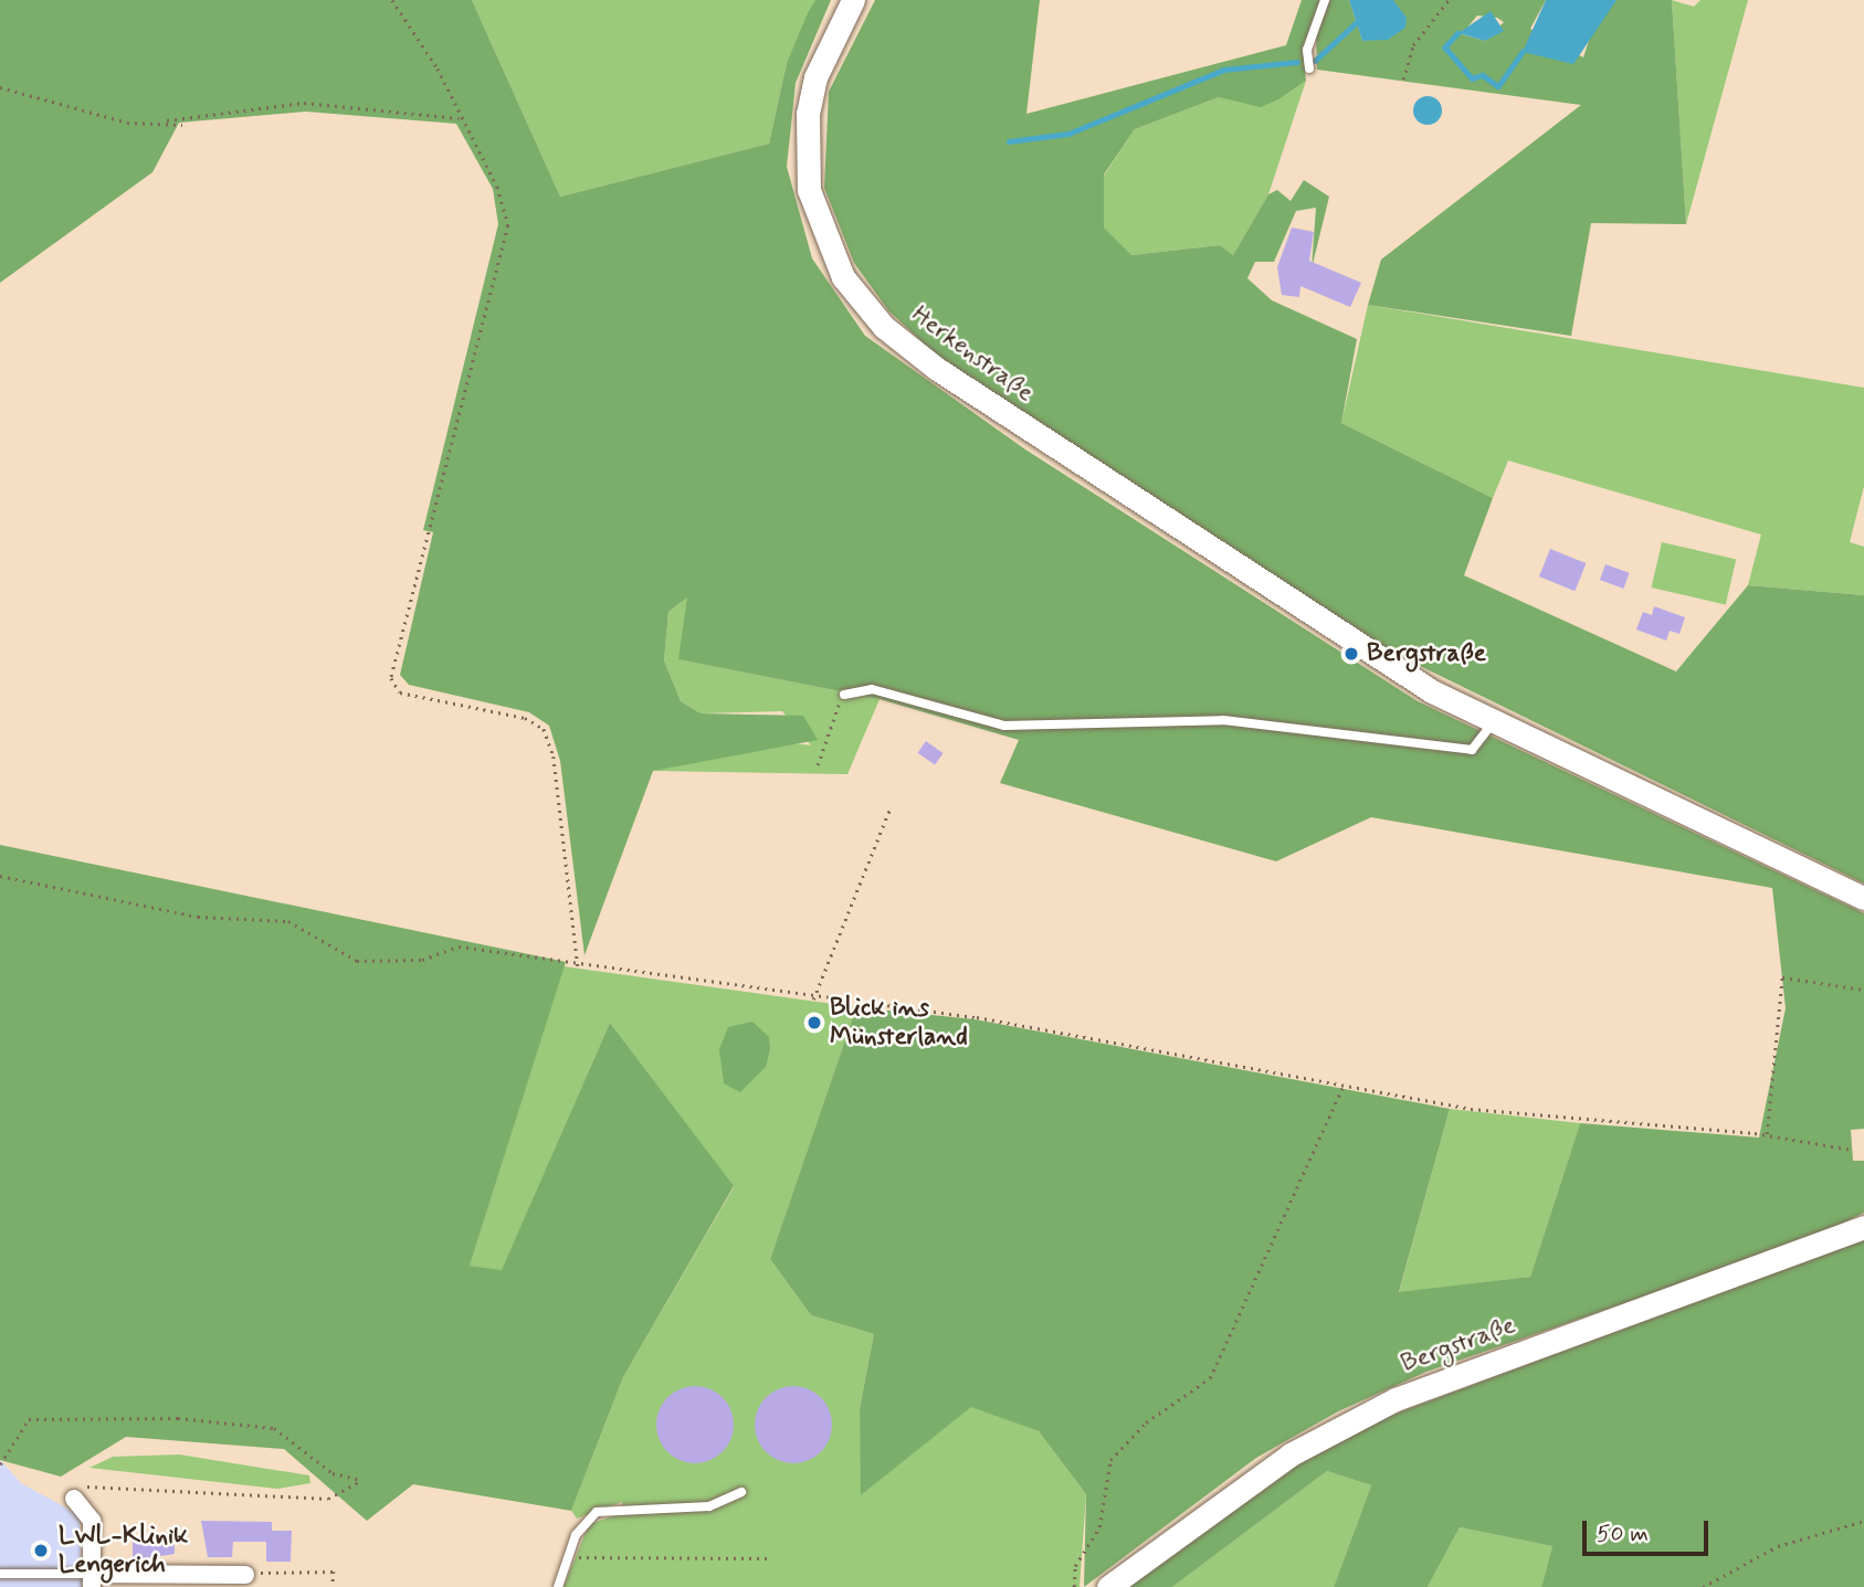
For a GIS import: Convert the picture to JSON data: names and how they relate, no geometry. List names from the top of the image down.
{
  "streets": {
    "main road": ["Herkenstraße", "Bergstraße"]
  },
  "places": ["Bergstraße", "Blick ins Münsterland", "LWL-Klinik Lengerich"],
  "scale_bar": "50 m"
}
